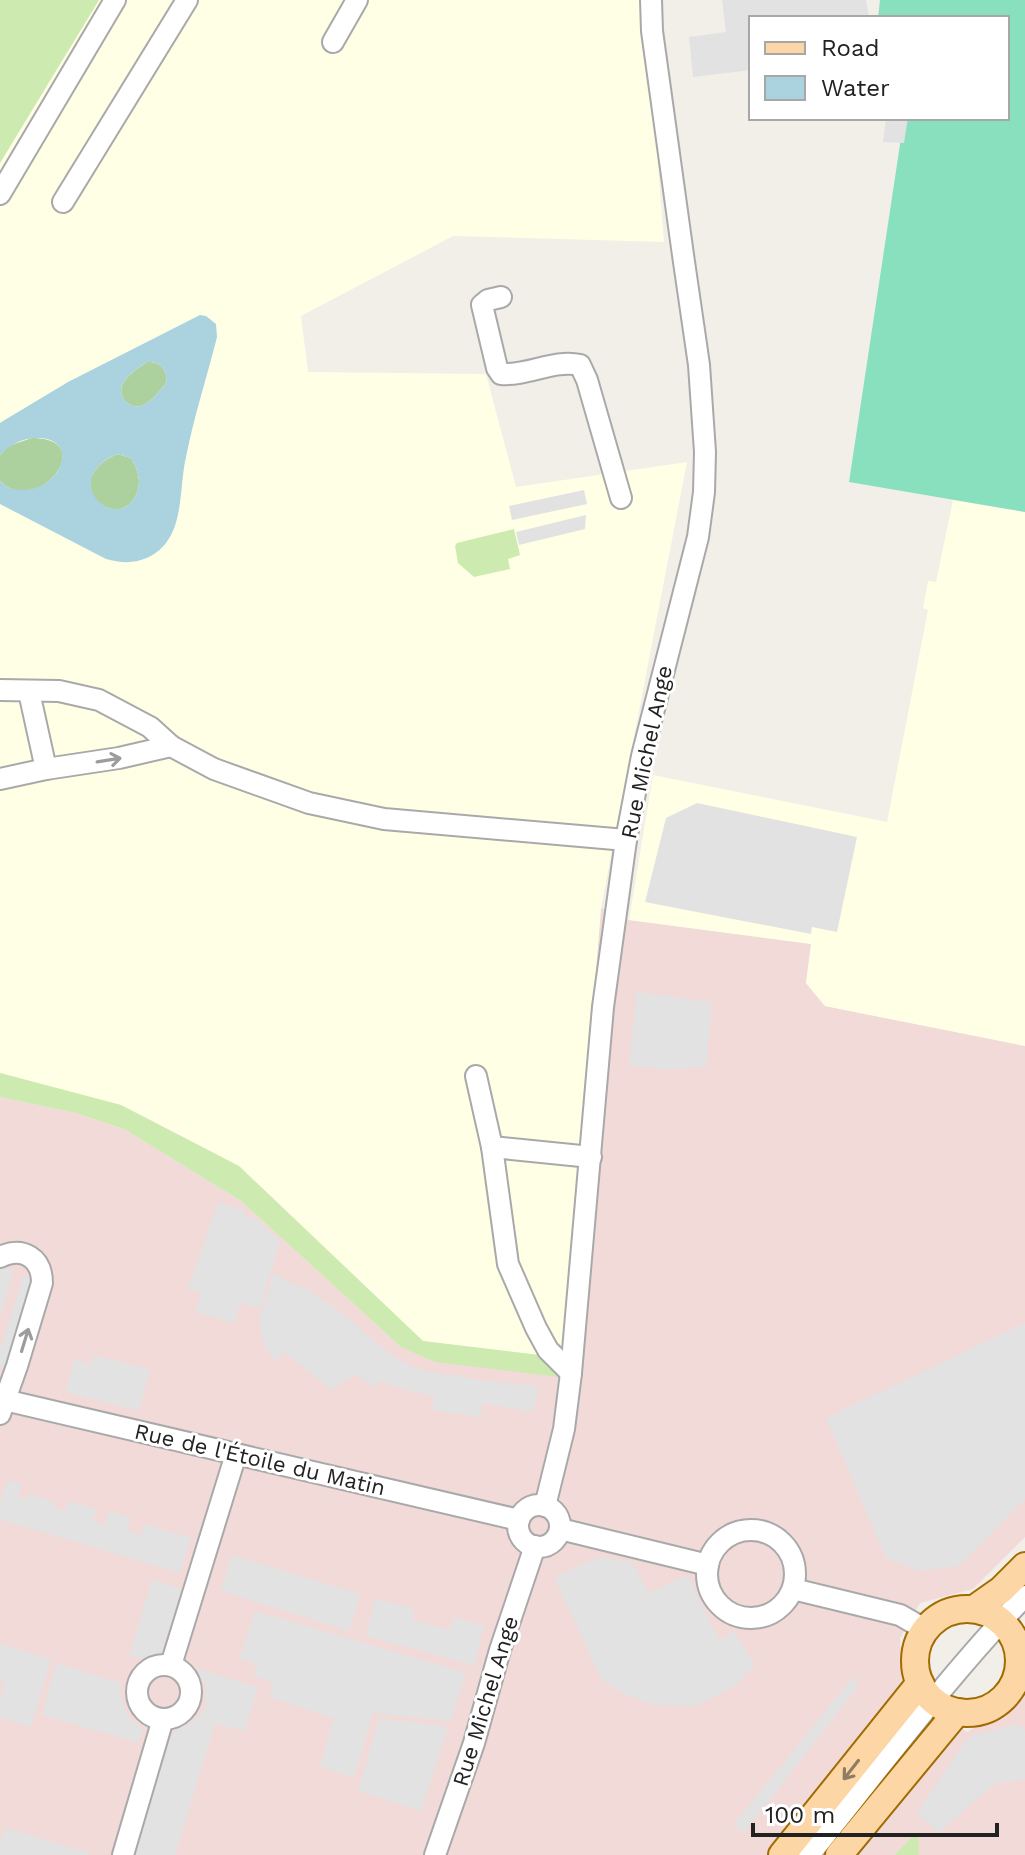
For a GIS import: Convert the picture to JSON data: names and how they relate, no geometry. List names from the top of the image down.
{
  "streets": {
    "street": ["Rue Michel Ange", "Rue de l'Étoile du Matin"]
  },
  "crossings": [
    ["Rue Michel Ange", "Rue de l'Étoile du Matin"]
  ],
  "legend": ["Road", "Water"],
  "scale_bar": "100 m"
}
